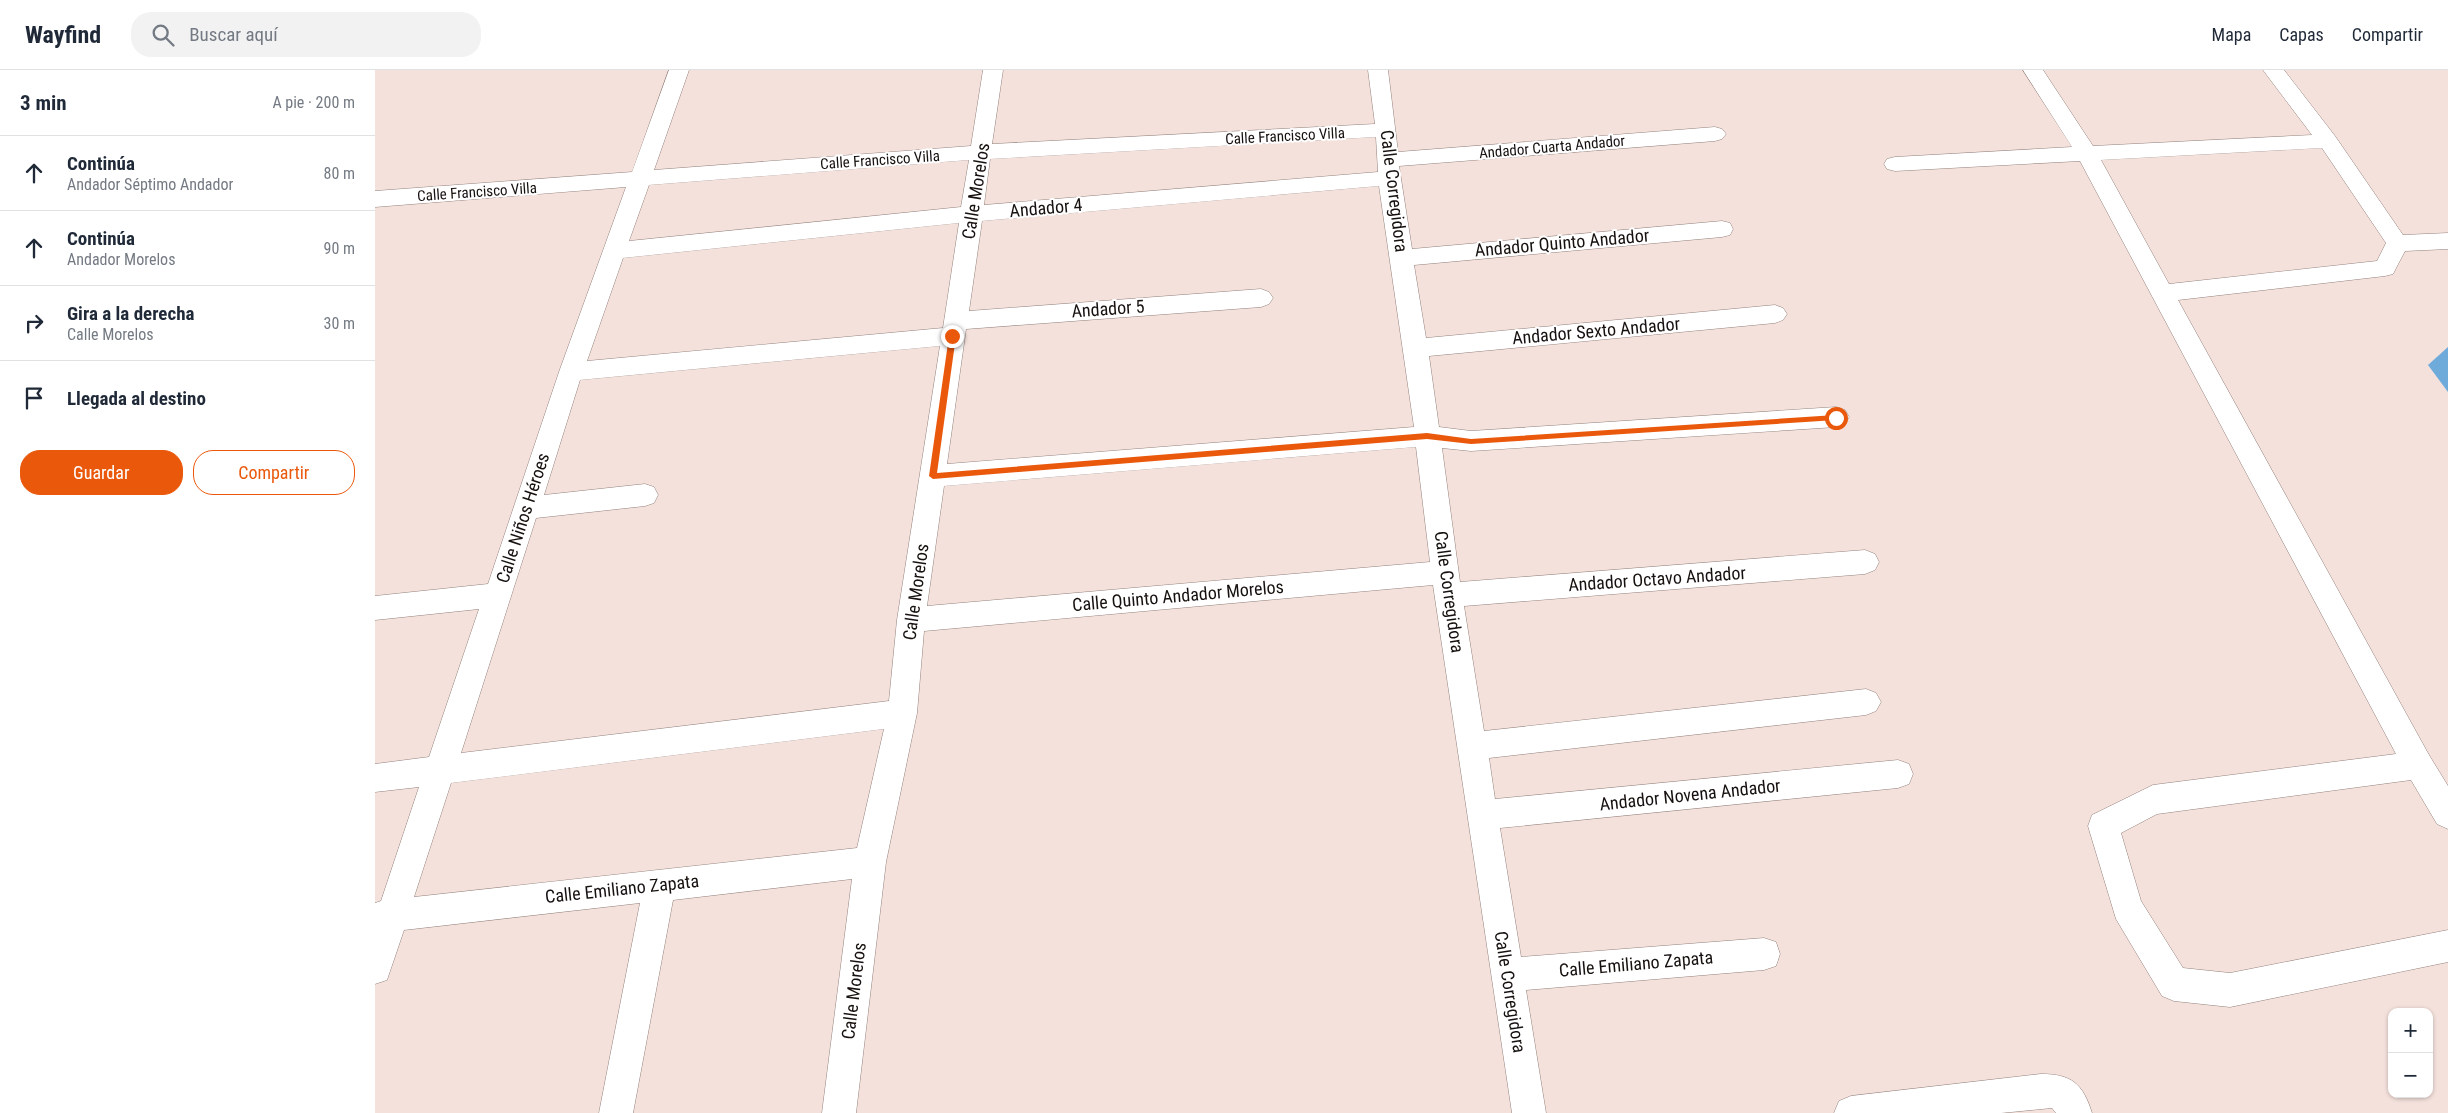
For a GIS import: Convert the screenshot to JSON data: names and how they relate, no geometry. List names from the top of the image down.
{
  "streets": {
    "street": [
      "Calle Francisco Villa",
      "Andador Cuarta Andador",
      "Calle Morelos",
      "Calle Corregidora",
      "Andador 4",
      "Andador Quinto Andador",
      "Andador 5",
      "Andador Sexto Andador",
      "Calle Niños Héroes",
      "Andador Octavo Andador",
      "Calle Quinto Andador Morelos",
      "Andador Novena Andador",
      "Calle Emiliano Zapata"
    ]
  },
  "crossings": [
    ["Calle Francisco Villa", "Calle Morelos"],
    ["Calle Francisco Villa", "Calle Corregidora"],
    ["Calle Francisco Villa", "Calle Niños Héroes"],
    ["Andador Cuarta Andador", "Calle Corregidora"],
    ["Andador Cuarta Andador", "Andador 4"],
    ["Calle Morelos", "Andador 4"],
    ["Calle Morelos", "Andador 5"],
    ["Calle Morelos", "Calle Quinto Andador Morelos"],
    ["Calle Morelos", "Calle Emiliano Zapata"],
    ["Calle Corregidora", "Andador 4"],
    ["Calle Corregidora", "Andador Quinto Andador"],
    ["Calle Corregidora", "Andador Sexto Andador"],
    ["Calle Corregidora", "Andador Octavo Andador"],
    ["Calle Corregidora", "Calle Quinto Andador Morelos"],
    ["Calle Corregidora", "Andador Novena Andador"],
    ["Calle Corregidora", "Calle Emiliano Zapata"],
    ["Andador 4", "Calle Niños Héroes"],
    ["Andador 5", "Calle Niños Héroes"],
    ["Calle Niños Héroes", "Calle Emiliano Zapata"],
    ["Andador Octavo Andador", "Calle Quinto Andador Morelos"]
  ],
  "page": {
    "header": "Wayfind",
    "search": "Buscar aquí",
    "nav": ["Mapa", "Capas", "Compartir"],
    "heading": ["3 min", "A pie · 200 m"],
    "list": [
      ["Continúa", "Andador Séptimo Andador", "80 m"],
      ["Continúa", "Andador Morelos", "90 m"],
      ["Gira a la derecha", "Calle Morelos", "30 m"],
      "Llegada al destino"
    ],
    "buttons": ["Guardar", "Compartir"],
    "map_buttons": ["+", "−"]
  }
}
